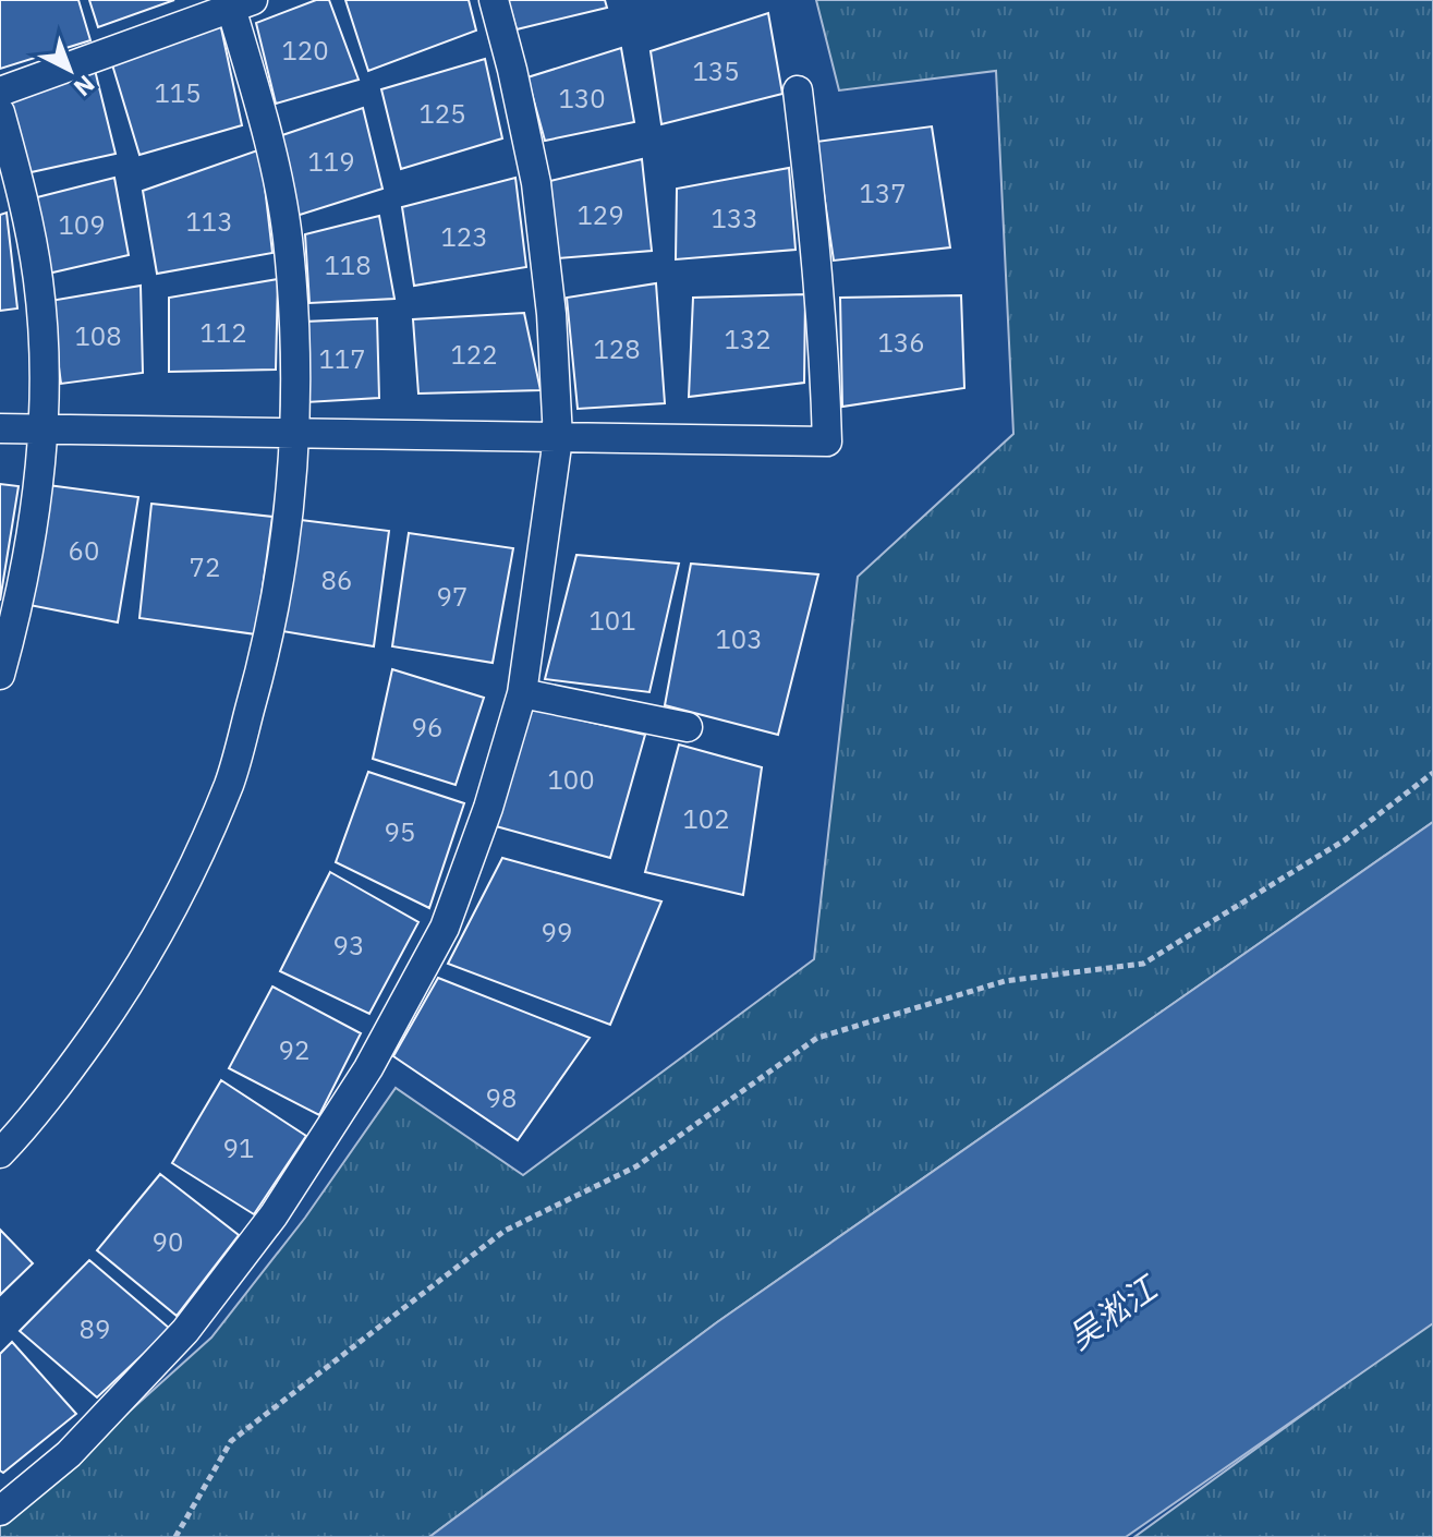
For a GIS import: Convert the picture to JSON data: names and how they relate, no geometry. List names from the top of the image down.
{
  "water": ["吴淞江"],
  "house_numbers": [
    "120",
    "135",
    "115",
    "130",
    "125",
    "119",
    "137",
    "129",
    "133",
    "113",
    "109",
    "123",
    "118",
    "112",
    "108",
    "132",
    "136",
    "128",
    "122",
    "117",
    "60",
    "72",
    "86",
    "97",
    "101",
    "103",
    "96",
    "100",
    "102",
    "95",
    "99",
    "93",
    "92",
    "98",
    "91",
    "90",
    "89"
  ],
  "north": "bottom right"
}
